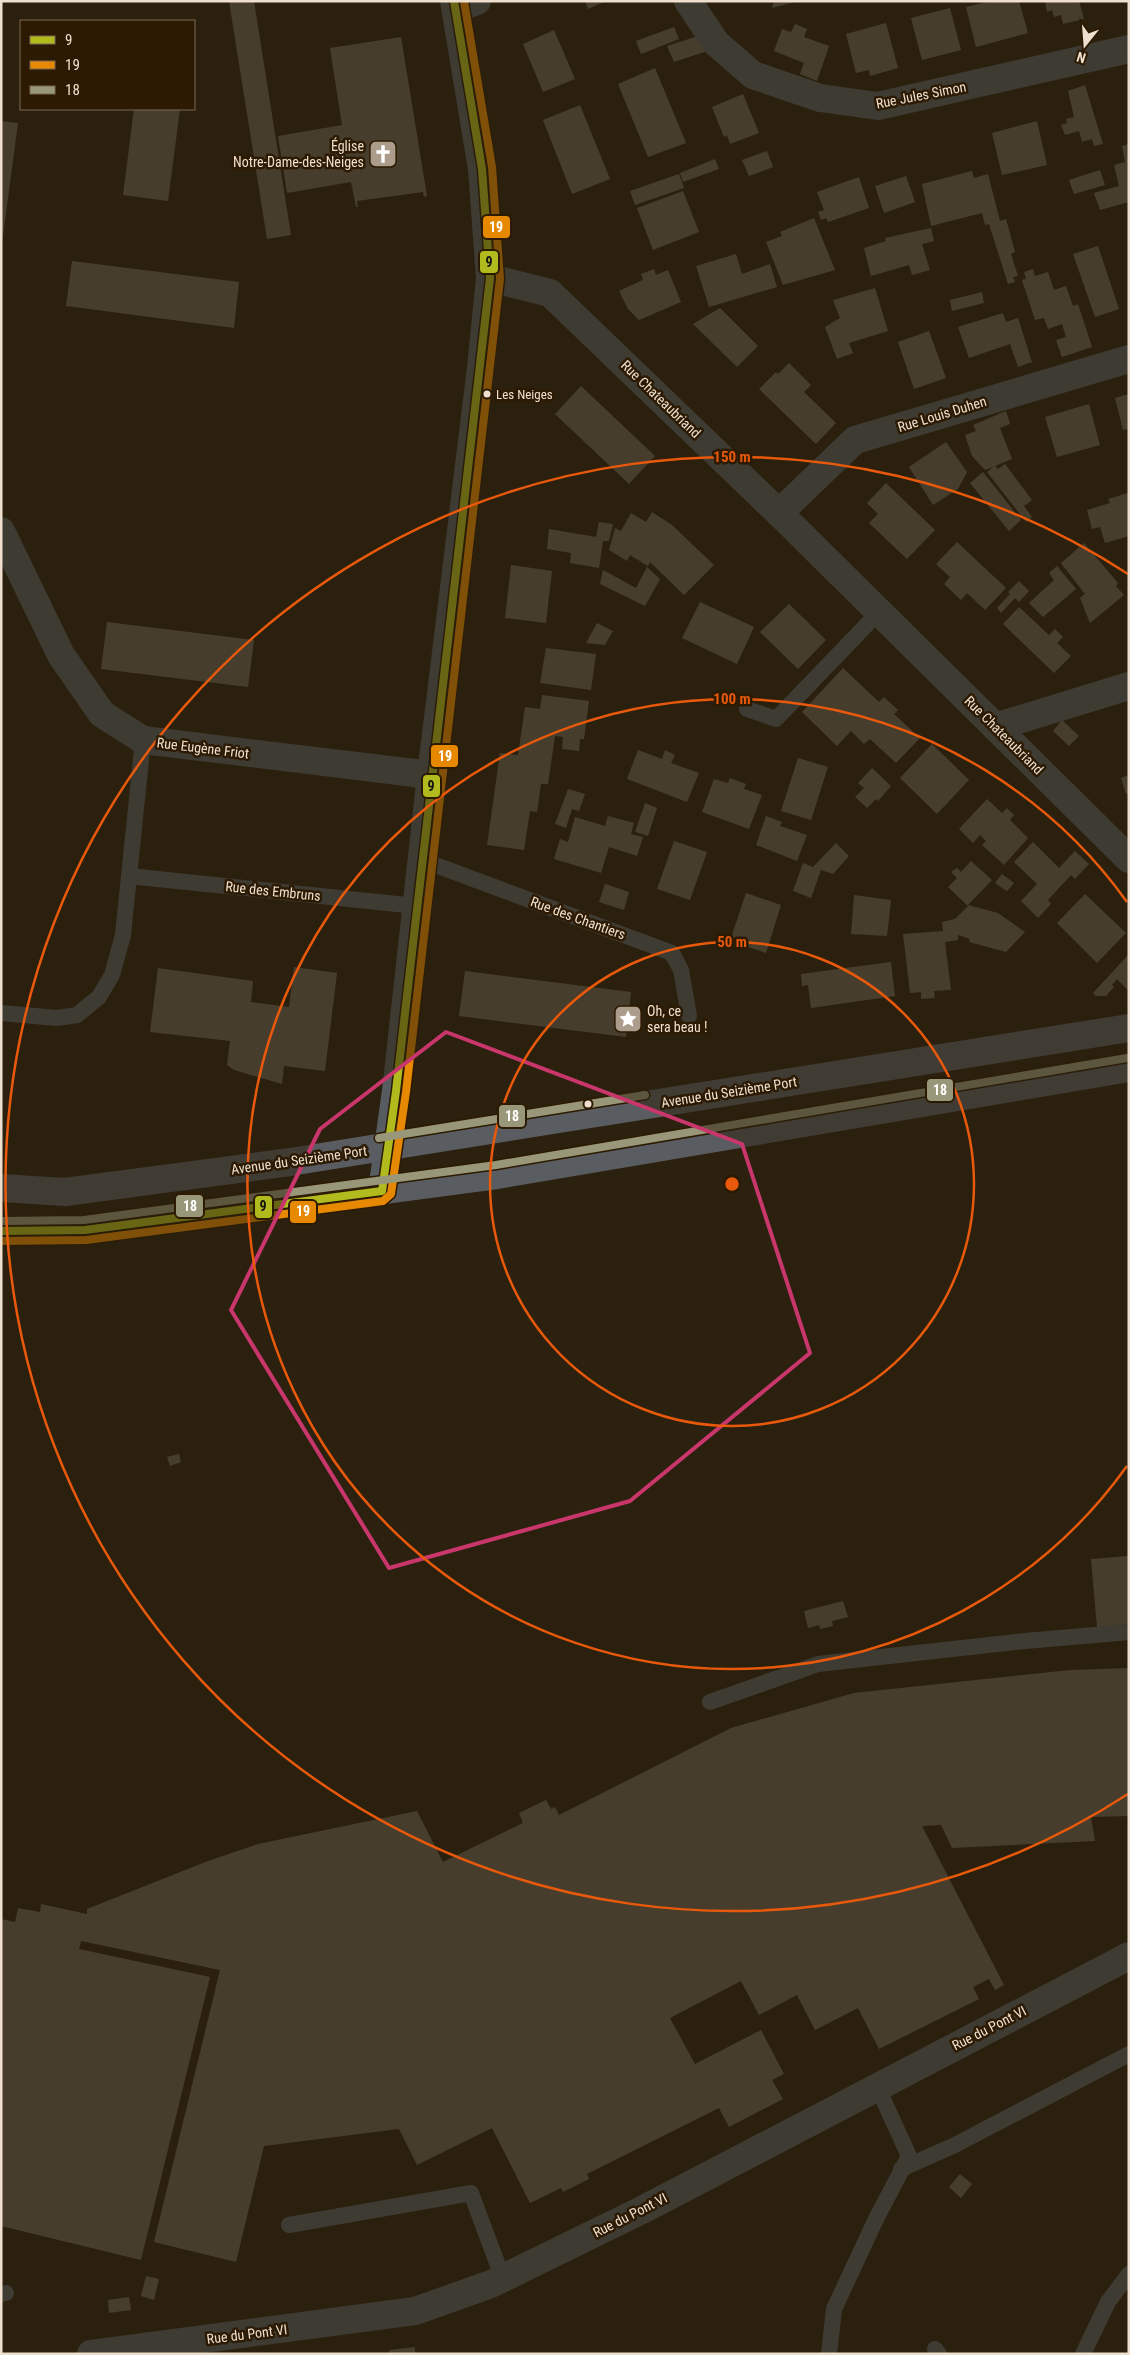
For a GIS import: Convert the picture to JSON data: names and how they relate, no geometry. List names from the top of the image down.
{
  "streets": {
    "main road": ["Avenue du Seizième Port"],
    "street": [
      "Rue Jules Simon",
      "Rue Chateaubriand",
      "Rue Louis Duhen",
      "Rue Eugène Friot",
      "Rue du Pont VI"
    ],
    "lane": ["Rue des Embruns", "Rue des Chantiers"]
  },
  "crossings": [
    ["Rue Chateaubriand", "Rue Louis Duhen"]
  ],
  "places": {
    "church": ["Église Notre-Dame-des-Neiges"],
    "other": ["Les Neiges"],
    "place": ["Oh, ce sera beau !"]
  },
  "lines": ["transit line 9", "transit line 19", "transit line 18"],
  "legend": ["9", "19", "18"],
  "north": "bottom",
  "rings": ["150 m", "100 m", "50 m"]
}
